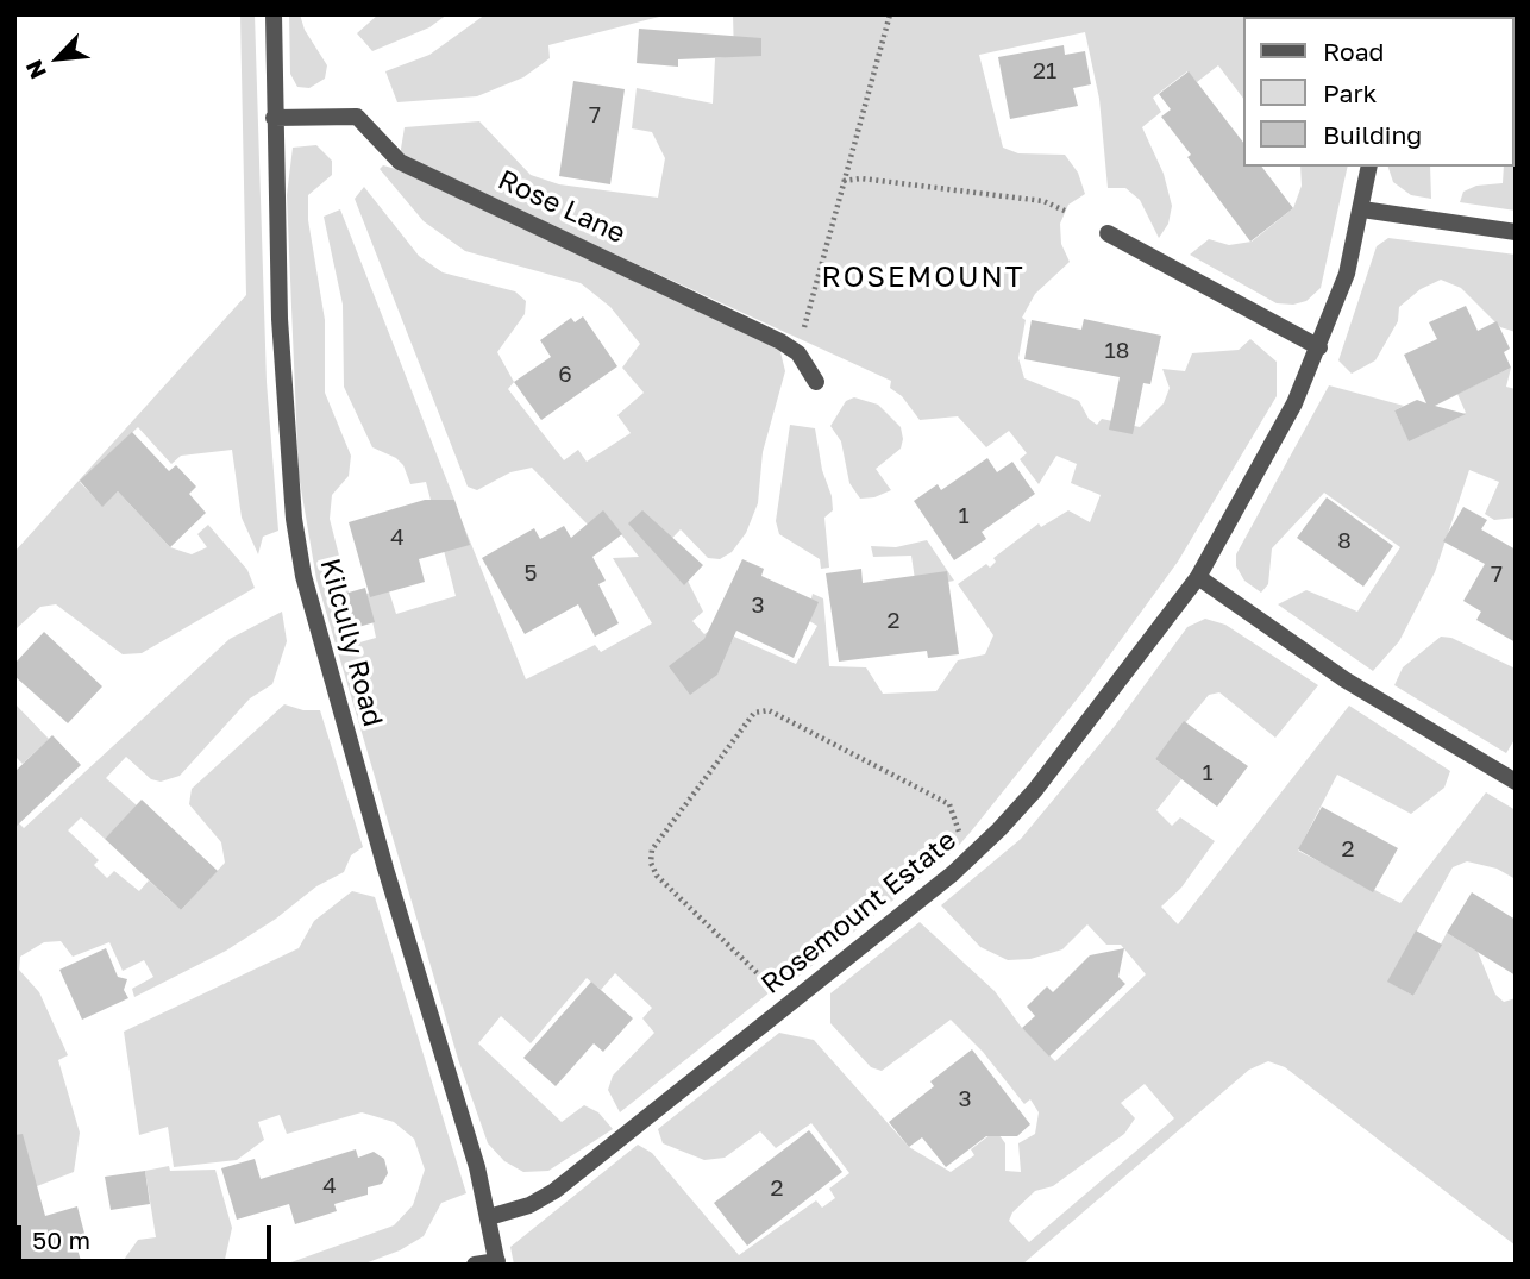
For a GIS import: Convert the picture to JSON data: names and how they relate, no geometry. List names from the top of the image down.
{
  "streets": {
    "street": ["Rose Lane", "Kilcully Road", "Rosemount Estate"]
  },
  "crossings": [
    ["Rose Lane", "Kilcully Road"],
    ["Kilcully Road", "Rosemount Estate"]
  ],
  "districts": ["ROSEMOUNT"],
  "house_numbers": [
    "21",
    "7",
    "18",
    "6",
    "1",
    "4",
    "8",
    "5",
    "7",
    "3",
    "2",
    "1",
    "2",
    "3",
    "4",
    "2"
  ],
  "legend": ["Road", "Park", "Building"],
  "scale_bar": "50 m",
  "north": "bottom left"
}
